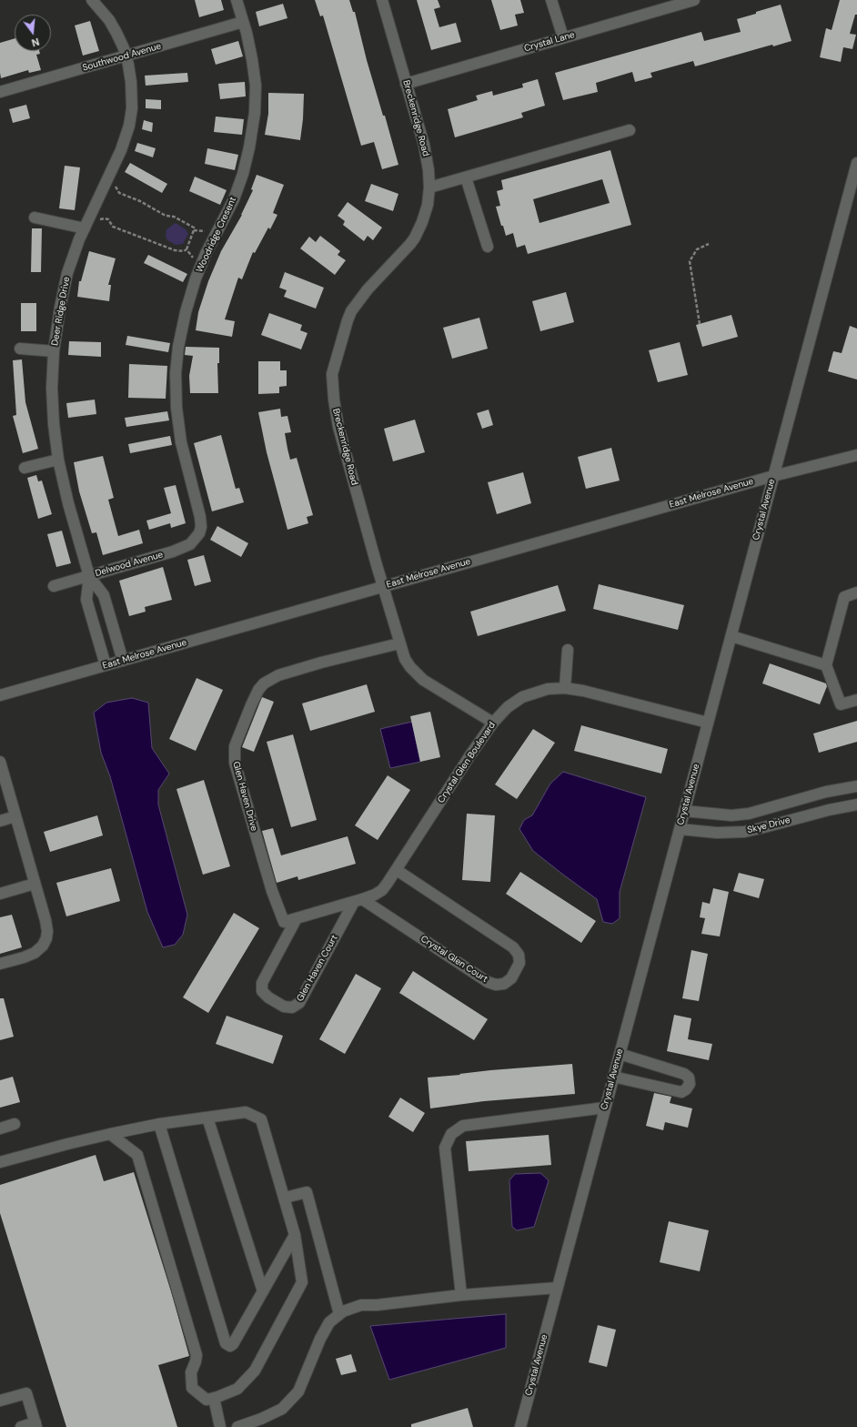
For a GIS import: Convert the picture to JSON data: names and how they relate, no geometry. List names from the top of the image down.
{
  "streets": {
    "street": [
      "Crystal Lane",
      "Southwood Avenue",
      "Breckenridge Road",
      "Woodridge Cresent",
      "Deer Ridge Drive",
      "East Melrose Avenue",
      "Crystal Avenue",
      "Delwood Avenue",
      "Crystal Glen Boulevard",
      "Glen Haven Drive",
      "Skye Drive",
      "Crystal Glen Court",
      "Glen Haven Court"
    ]
  },
  "crossings": [
    ["Crystal Lane", "Breckenridge Road"],
    ["Southwood Avenue", "Woodridge Cresent"],
    ["Southwood Avenue", "Deer Ridge Drive"],
    ["Breckenridge Road", "East Melrose Avenue"],
    ["Breckenridge Road", "Crystal Glen Boulevard"],
    ["Breckenridge Road", "Glen Haven Drive"],
    ["Woodridge Cresent", "Delwood Avenue"],
    ["Deer Ridge Drive", "East Melrose Avenue"],
    ["Deer Ridge Drive", "Delwood Avenue"],
    ["East Melrose Avenue", "Crystal Avenue"],
    ["Crystal Avenue", "Crystal Glen Boulevard"],
    ["Crystal Avenue", "Skye Drive"],
    ["Crystal Glen Boulevard", "Glen Haven Drive"],
    ["Crystal Glen Boulevard", "Crystal Glen Court"],
    ["Crystal Glen Boulevard", "Glen Haven Court"],
    ["Crystal Glen Court", "Glen Haven Court"]
  ],
  "north": "bottom"
}
